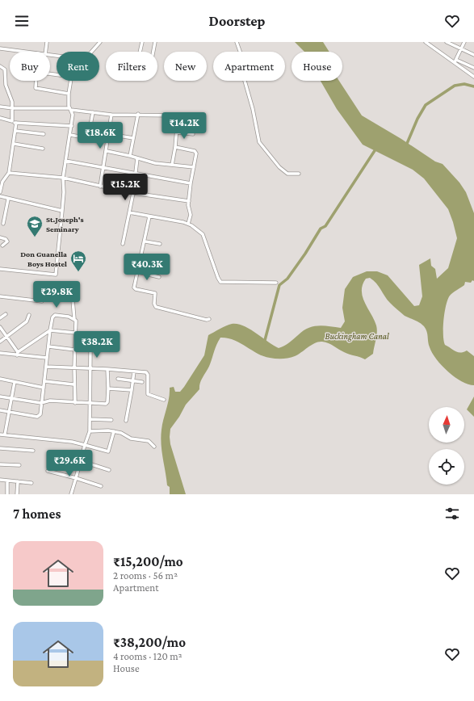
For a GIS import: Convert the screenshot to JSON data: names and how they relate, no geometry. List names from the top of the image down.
{
  "water": ["Buckingham Canal"],
  "places": {
    "school or university": ["St.Joseph's Seminary"],
    "hotel": ["Don Guanella Boys Hostel"]
  },
  "north": "top",
  "page": {
    "header": "Doorstep",
    "chip": [
      "Buy",
      "Rent",
      "Filters",
      "New",
      "Apartment",
      "House"
    ],
    "price": [
      "₹14.2K",
      "₹18.6K",
      "₹15.2K",
      "₹40.3K",
      "₹29.8K",
      "₹38.2K",
      "₹29.6K"
    ],
    "heading": "7 homes",
    "list": [
      {
        "name": "₹15,200/mo",
        "note": "2 rooms · 56 m² · Apartment"
      },
      {
        "name": "₹38,200/mo",
        "note": "4 rooms · 120 m² · House"
      }
    ]
  }
}
